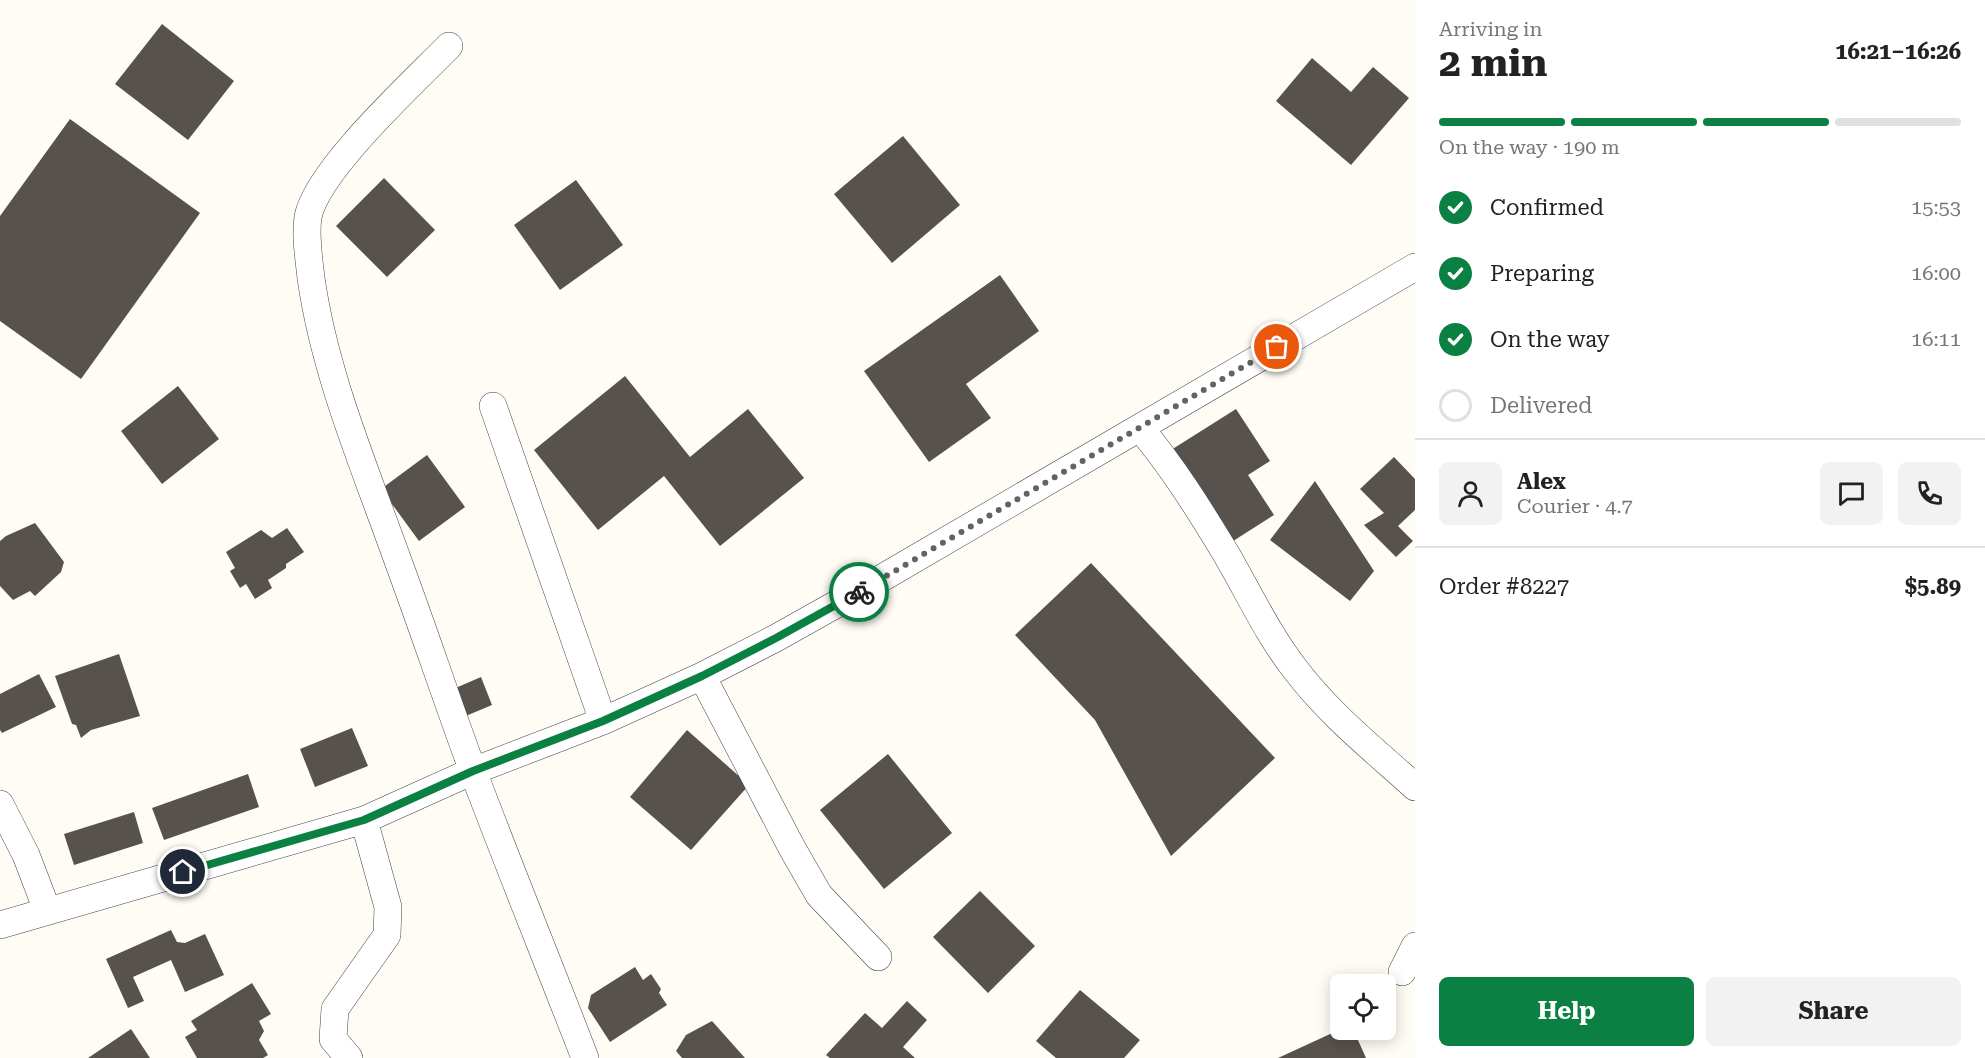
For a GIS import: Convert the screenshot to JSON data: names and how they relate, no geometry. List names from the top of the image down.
{
  "page": {
    "heading": ["2 min", "Arriving in", "16:21–16:26"],
    "panel": [
      "Alex",
      "Courier · 4.7",
      "Order #8227",
      "$5.89"
    ],
    "bar": "On the way · 190 m",
    "list": [
      ["Confirmed", "15:53"],
      ["Preparing", "16:00"],
      ["On the way", "16:11"],
      "Delivered"
    ],
    "buttons": ["Help", "Share"]
  }
}
